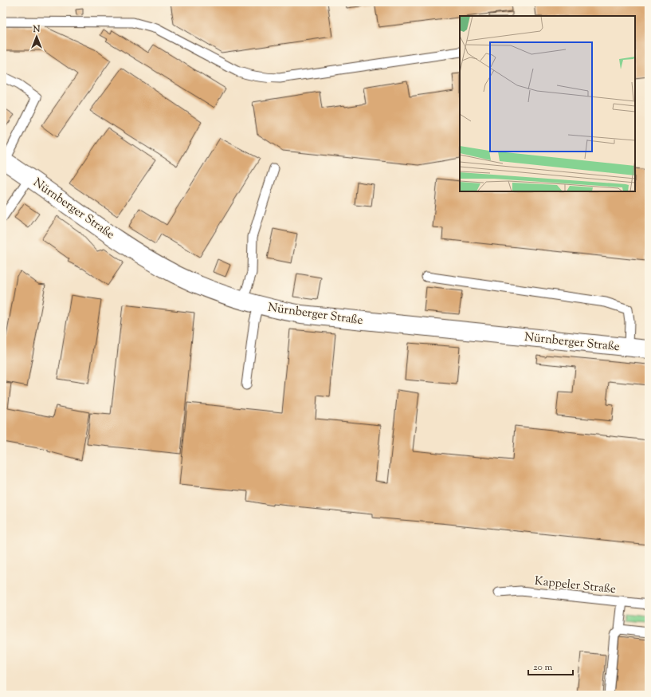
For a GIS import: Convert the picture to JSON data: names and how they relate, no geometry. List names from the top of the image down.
{
  "streets": {
    "street": ["Nürnberger Straße"],
    "lane": ["Kappeler Straße"]
  },
  "scale_bar": "20 m",
  "north": "top"
}
